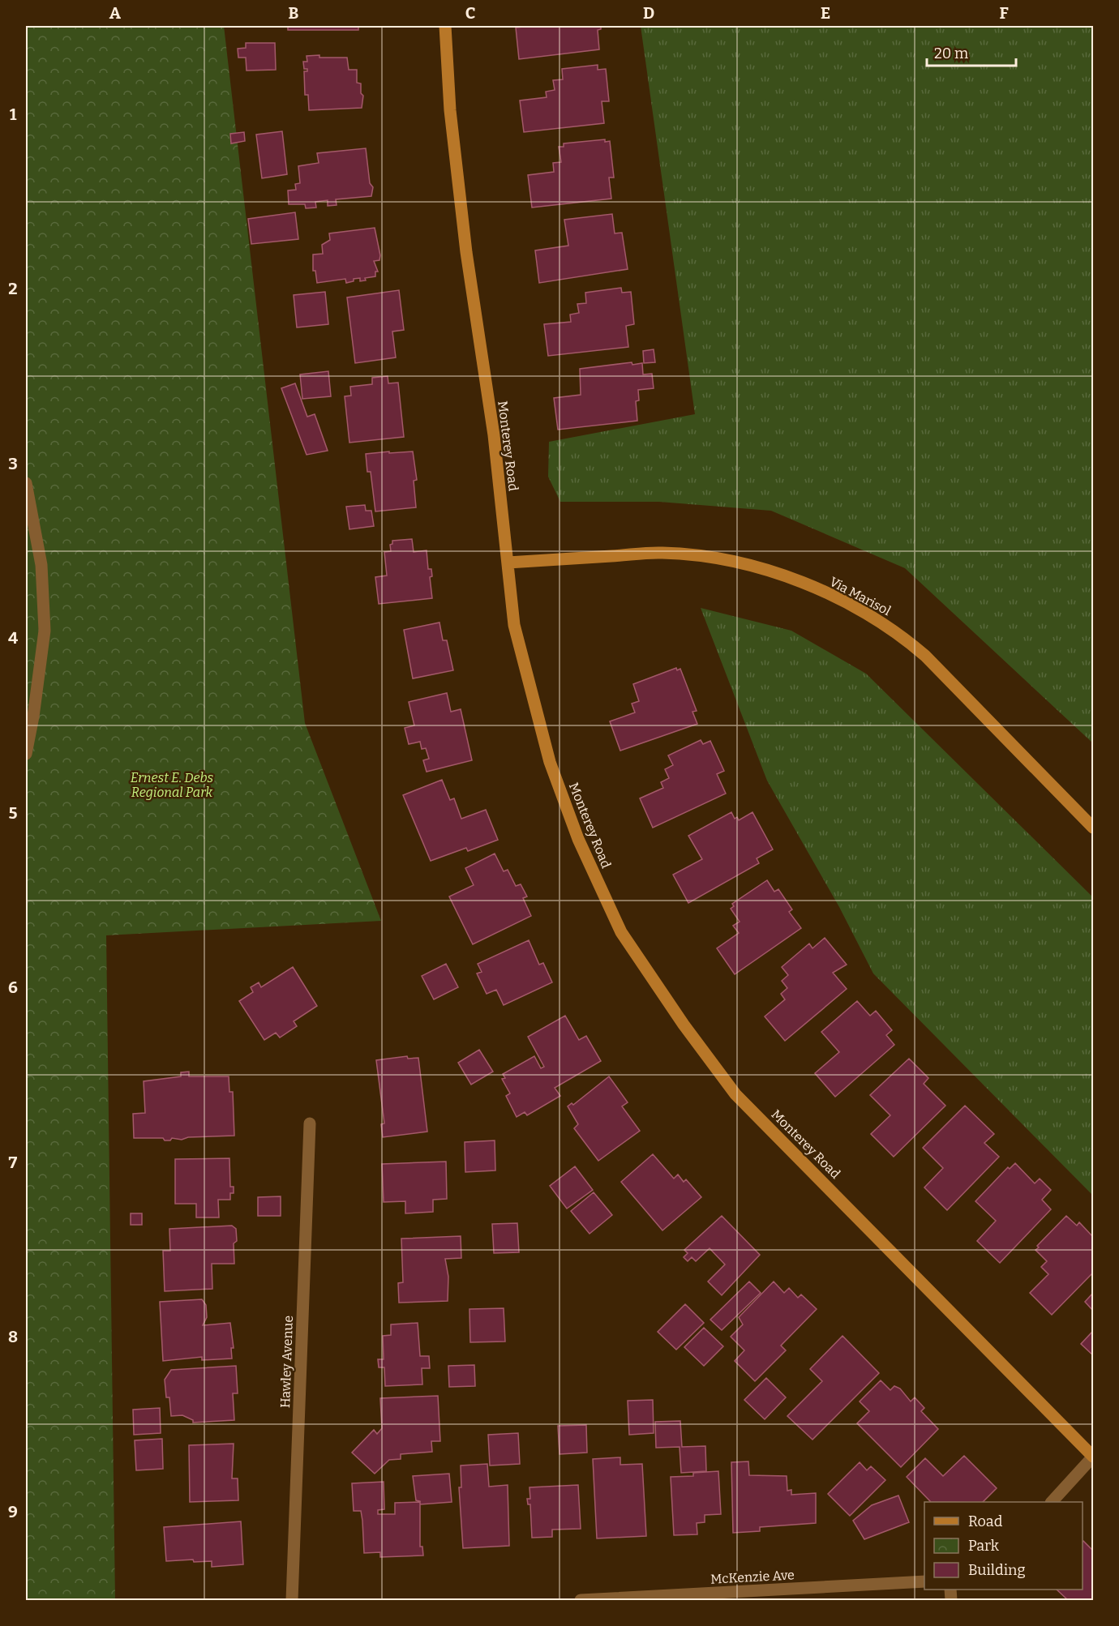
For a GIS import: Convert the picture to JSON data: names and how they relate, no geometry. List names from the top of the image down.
{
  "streets": {
    "street": [
      "Monterey Road",
      "Via Marisol",
      "Hawley Avenue",
      "McKenzie Ave"
    ]
  },
  "crossings": [
    ["Monterey Road", "Via Marisol"]
  ],
  "parks": ["Ernest E. Debs Regional Park"],
  "legend": ["Road", "Park", "Building"],
  "scale_bar": "20 m",
  "grid": {
    "columns": [
      "A",
      "B",
      "C",
      "D",
      "E",
      "F"
    ],
    "rows": [
      "1",
      "2",
      "3",
      "4",
      "5",
      "6",
      "7",
      "8",
      "9"
    ]
  }
}
